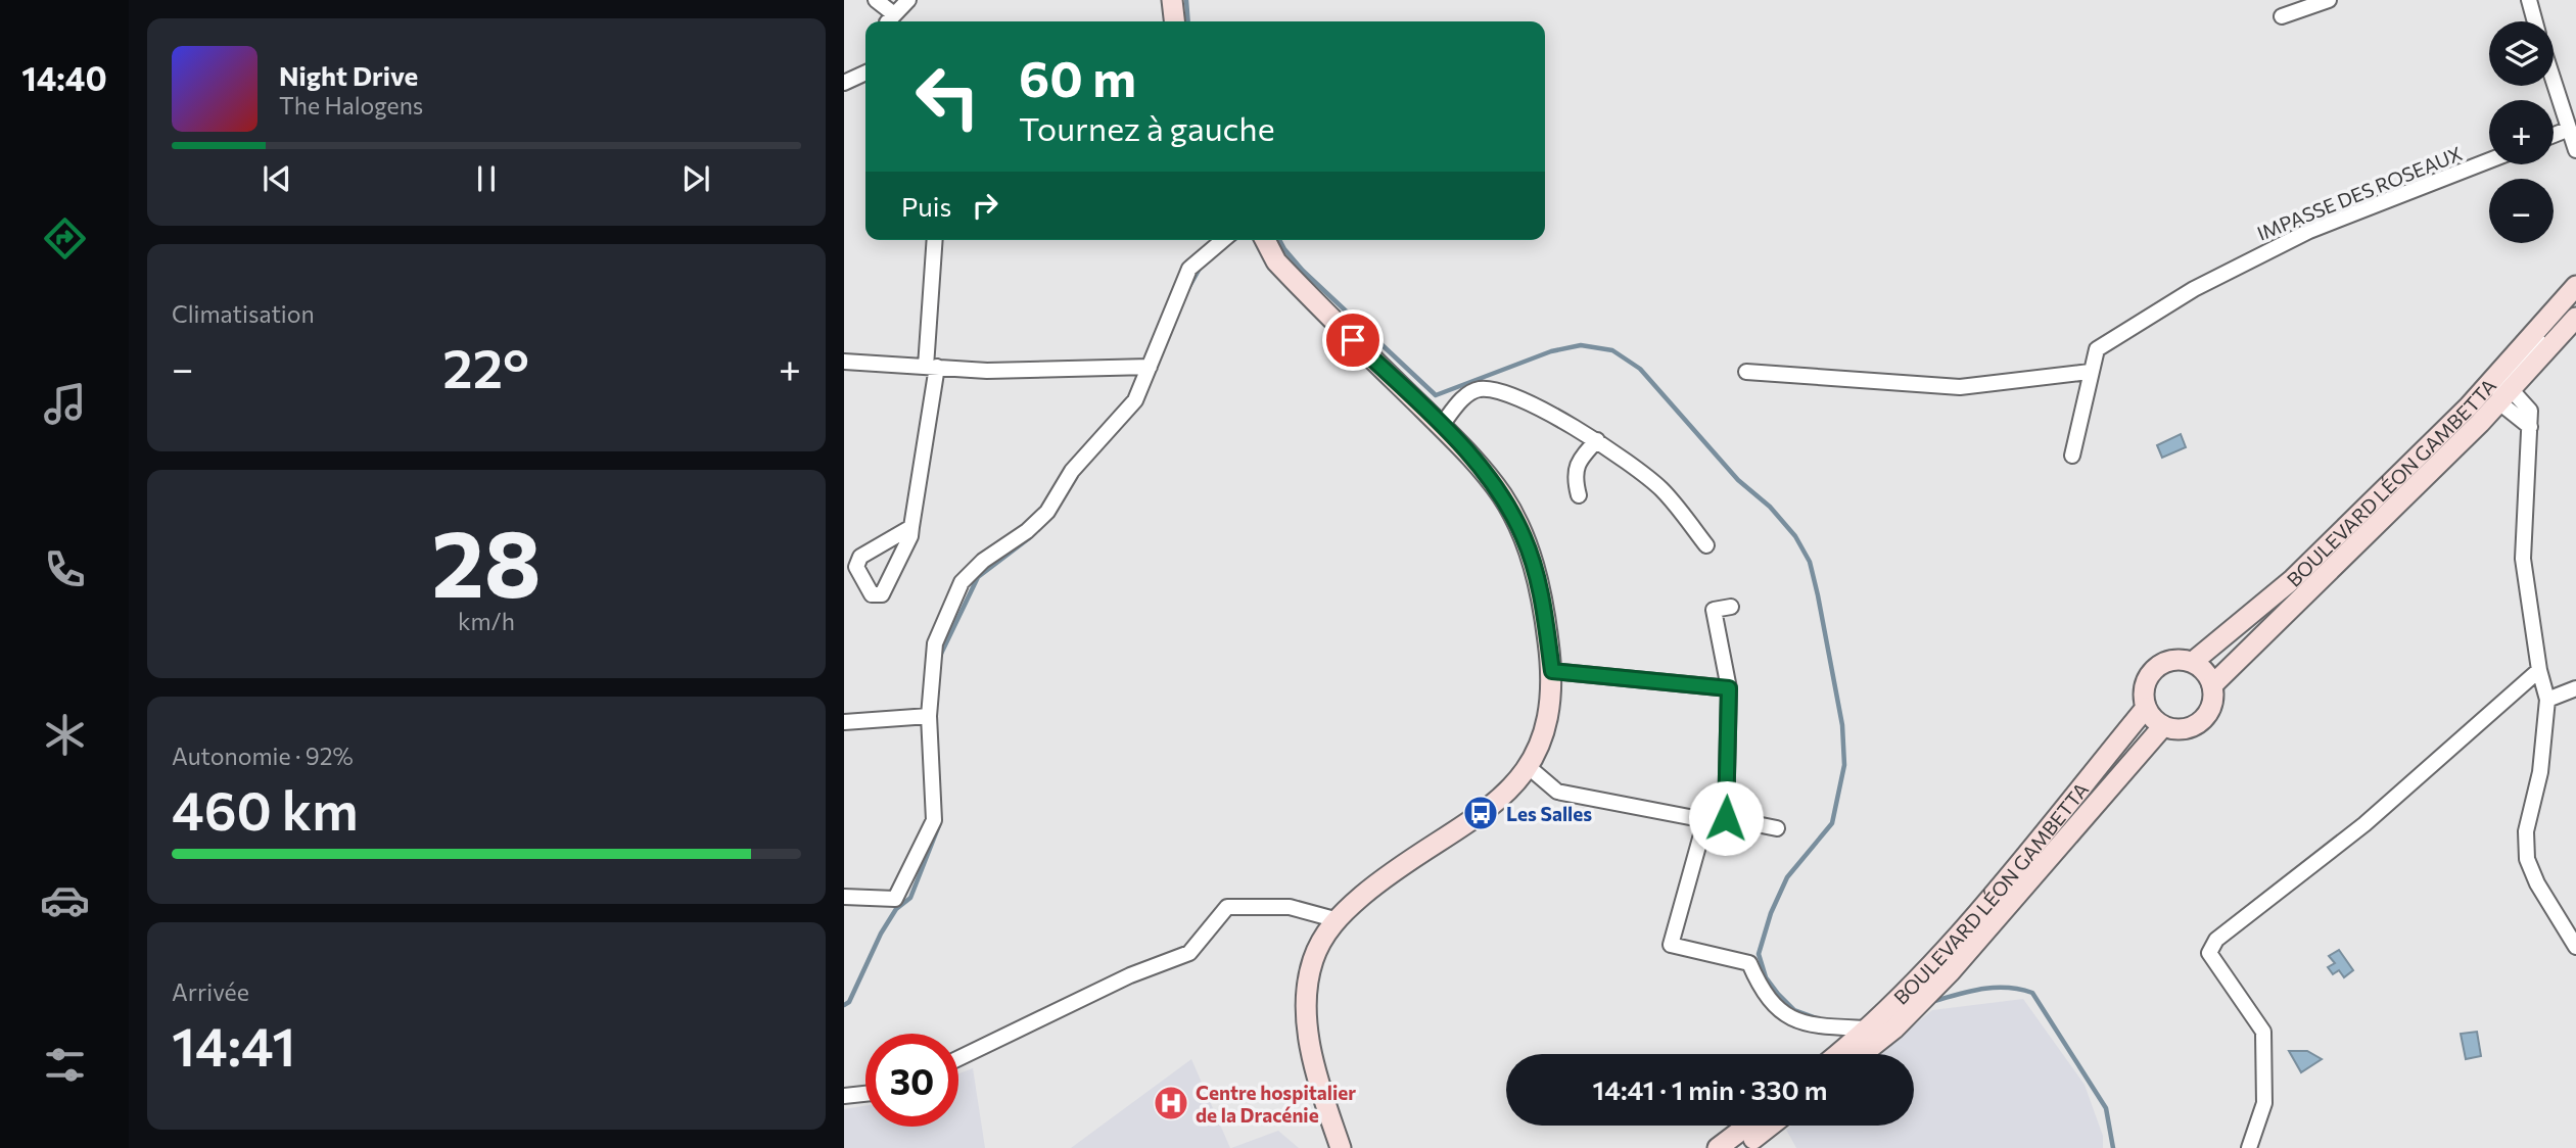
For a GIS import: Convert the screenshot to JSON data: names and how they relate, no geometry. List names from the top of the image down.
{
  "streets": {
    "main road": ["BOULEVARD LÉON GAMBETTA"],
    "street": ["IMPASSE DES ROSEAUX"]
  },
  "places": {
    "bus stop": ["Les Salles"],
    "hospital": ["Centre hospitalier de la Dracénie"]
  },
  "page": {
    "tabs": "14:40",
    "map_buttons": ["+", "−"],
    "turn": ["60 m", "Tournez à gauche"],
    "song": ["Night Drive", "The Halogens"],
    "then": "Puis",
    "tile": [
      "Climatisation",
      ["28", "km/h"],
      ["Autonomie · 92%", "460 km"],
      ["Arrivée", "14:41"]
    ],
    "heat": ["−", "22°", "+"],
    "limit": "30",
    "trip": "14:41 · 1 min · 330 m"
  }
}
